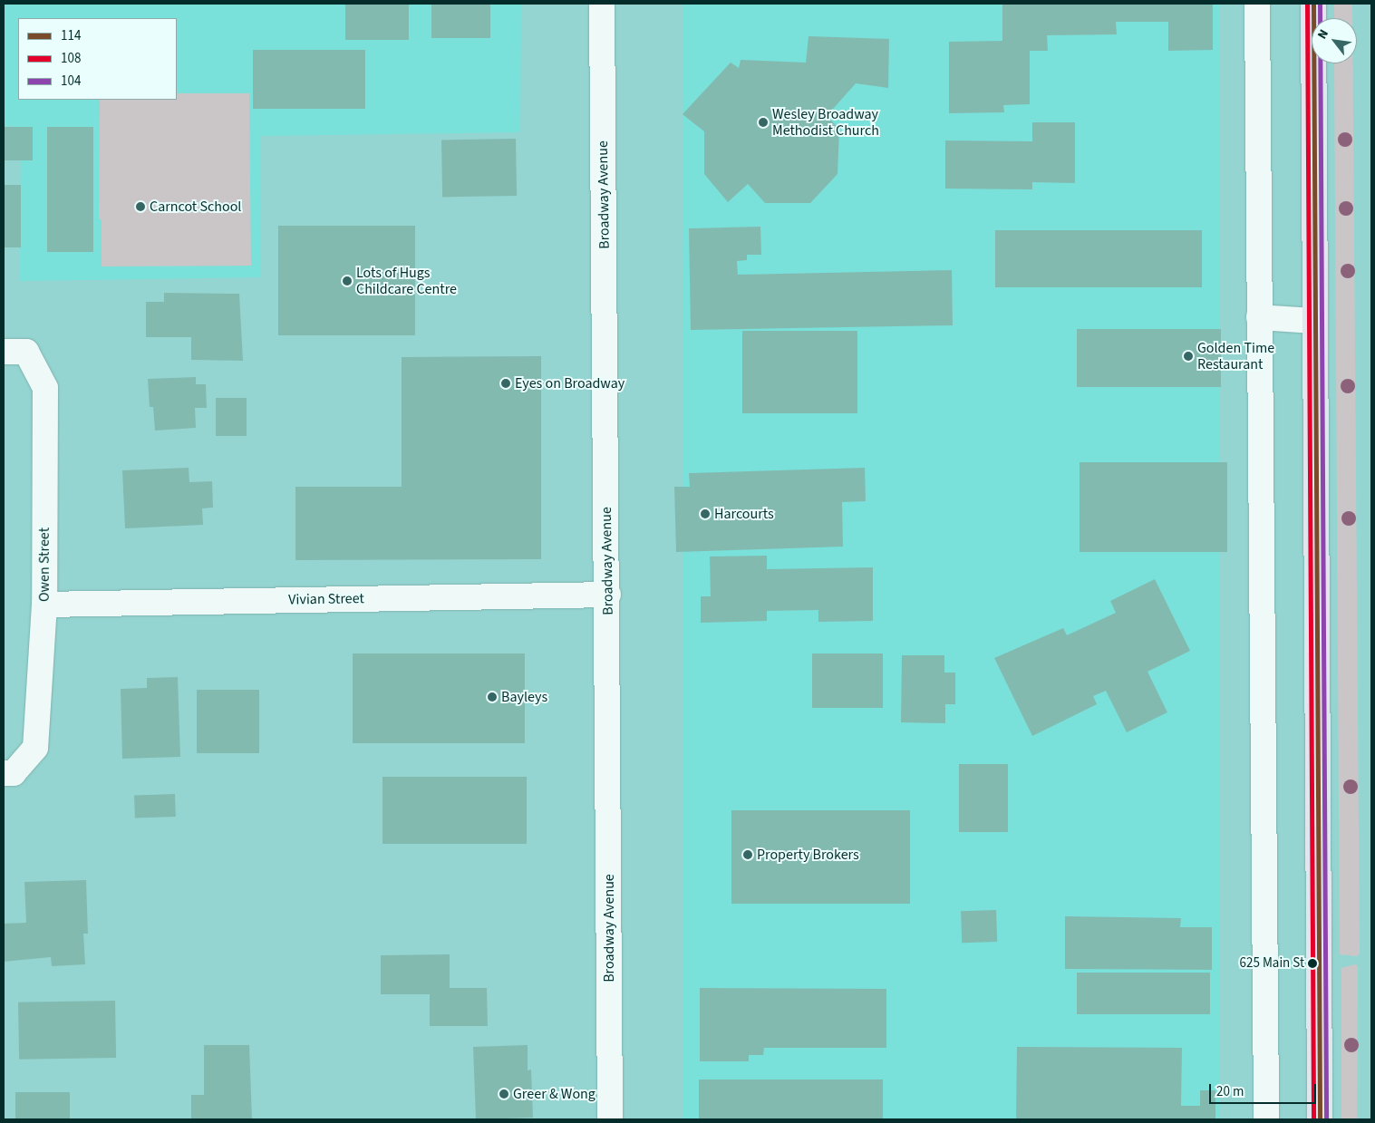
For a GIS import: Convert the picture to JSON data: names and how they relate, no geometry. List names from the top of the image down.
{
  "streets": {
    "street": ["Broadway Avenue", "Owen Street", "Vivian Street"]
  },
  "crossings": [
    ["Broadway Avenue", "Vivian Street"],
    ["Owen Street", "Vivian Street"]
  ],
  "places": [
    "Wesley Broadway Methodist Church",
    "Carncot School",
    "Lots of Hugs Childcare Centre",
    "Golden Time Restaurant",
    "Eyes on Broadway",
    "Harcourts",
    "Bayleys",
    "Property Brokers",
    "625 Main St",
    "Greer & Wong"
  ],
  "lines": ["transit line 114", "transit line 108", "transit line 104"],
  "legend": ["114", "108", "104"],
  "scale_bar": "20 m",
  "north": "top left"
}
